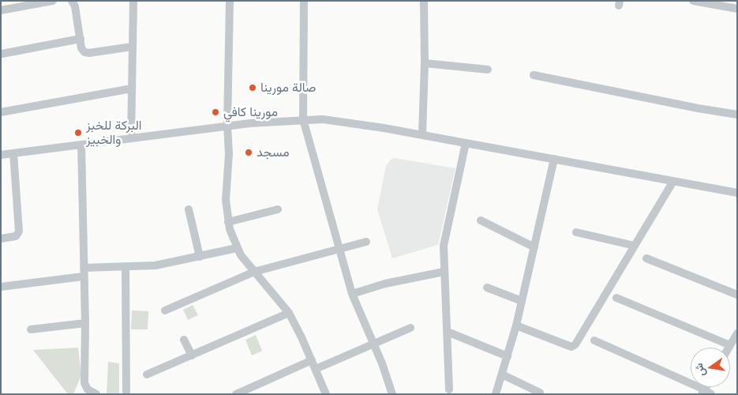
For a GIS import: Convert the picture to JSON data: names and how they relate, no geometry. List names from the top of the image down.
{
  "places": [
    "صالة مورينا",
    "مورينا كافي",
    "البركة للخبز والخبيز",
    "مسجد"
  ],
  "north": "left"
}
